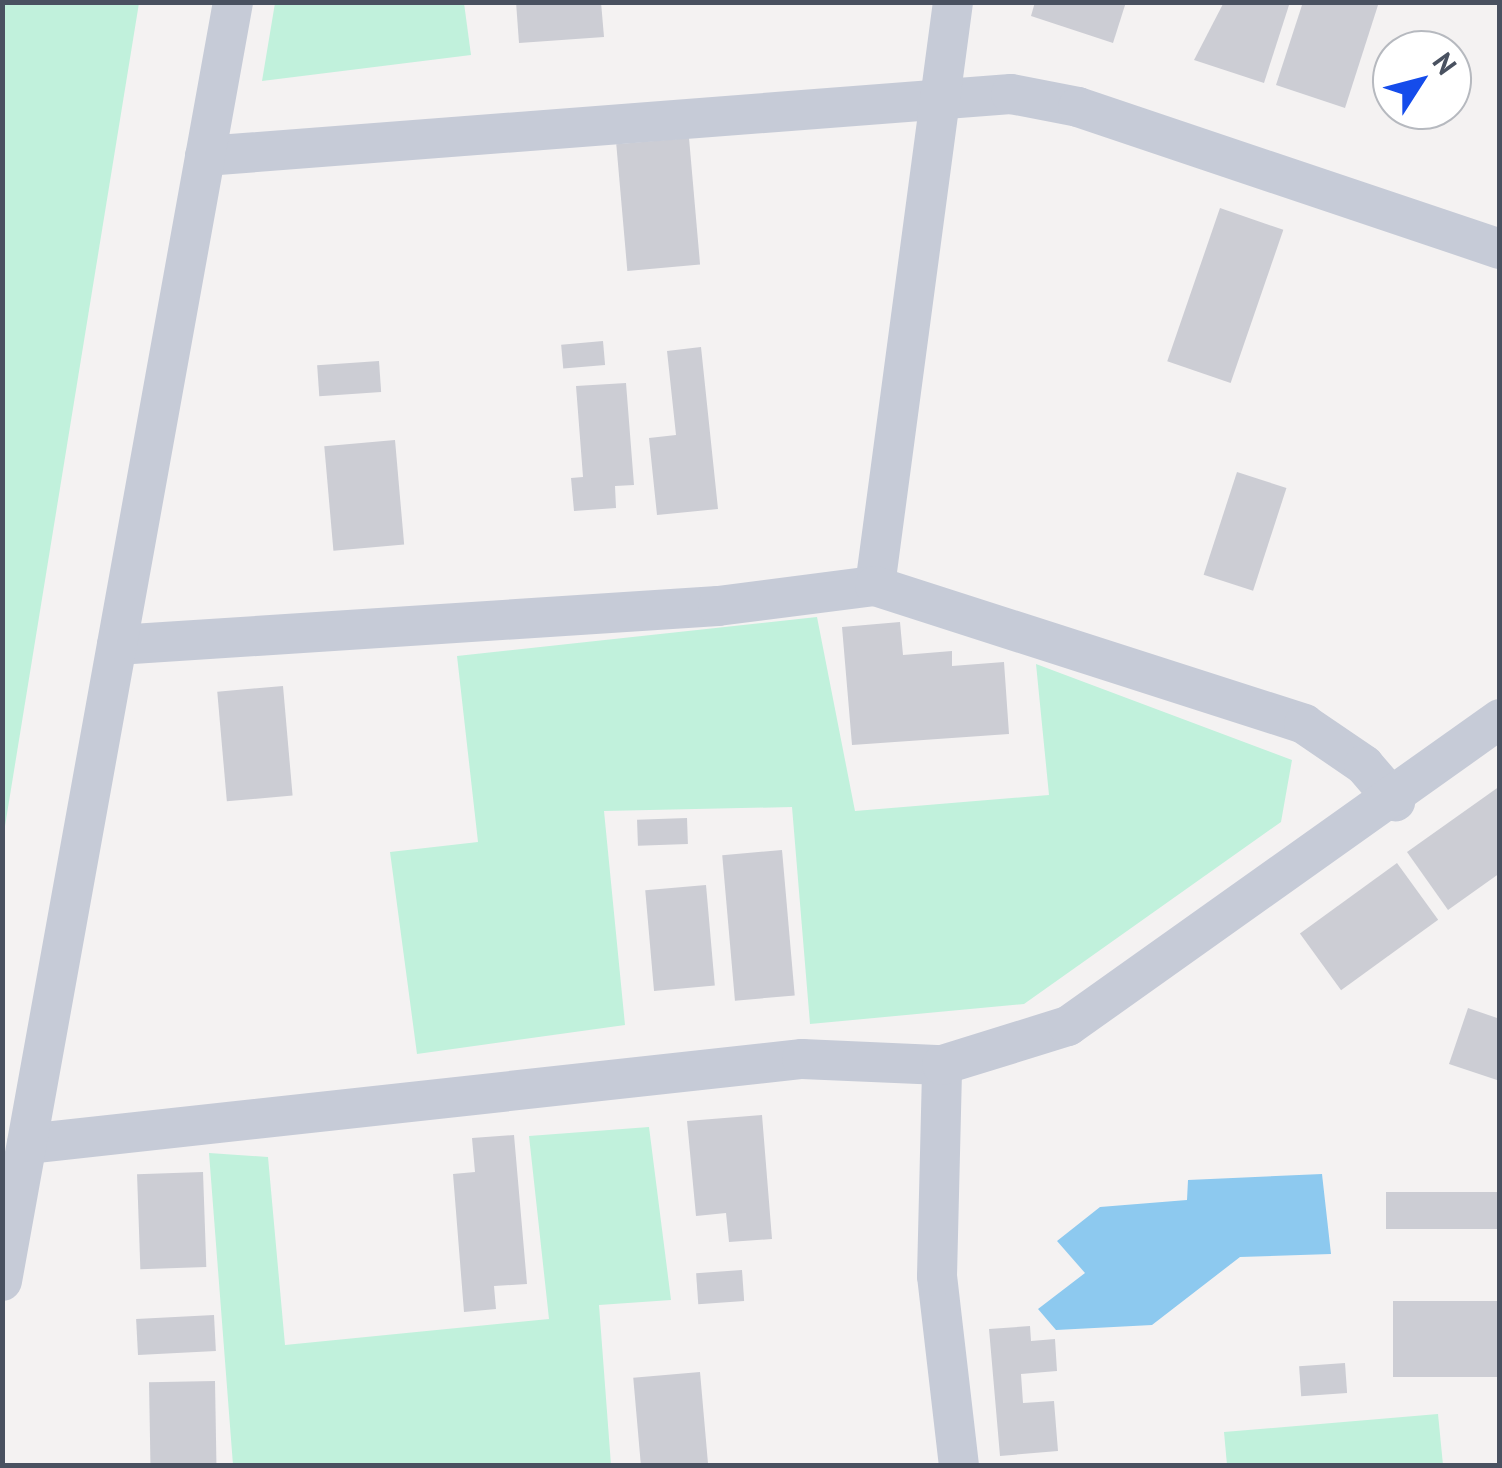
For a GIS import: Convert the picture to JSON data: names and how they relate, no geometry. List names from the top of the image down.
{
  "north": "top right"
}
